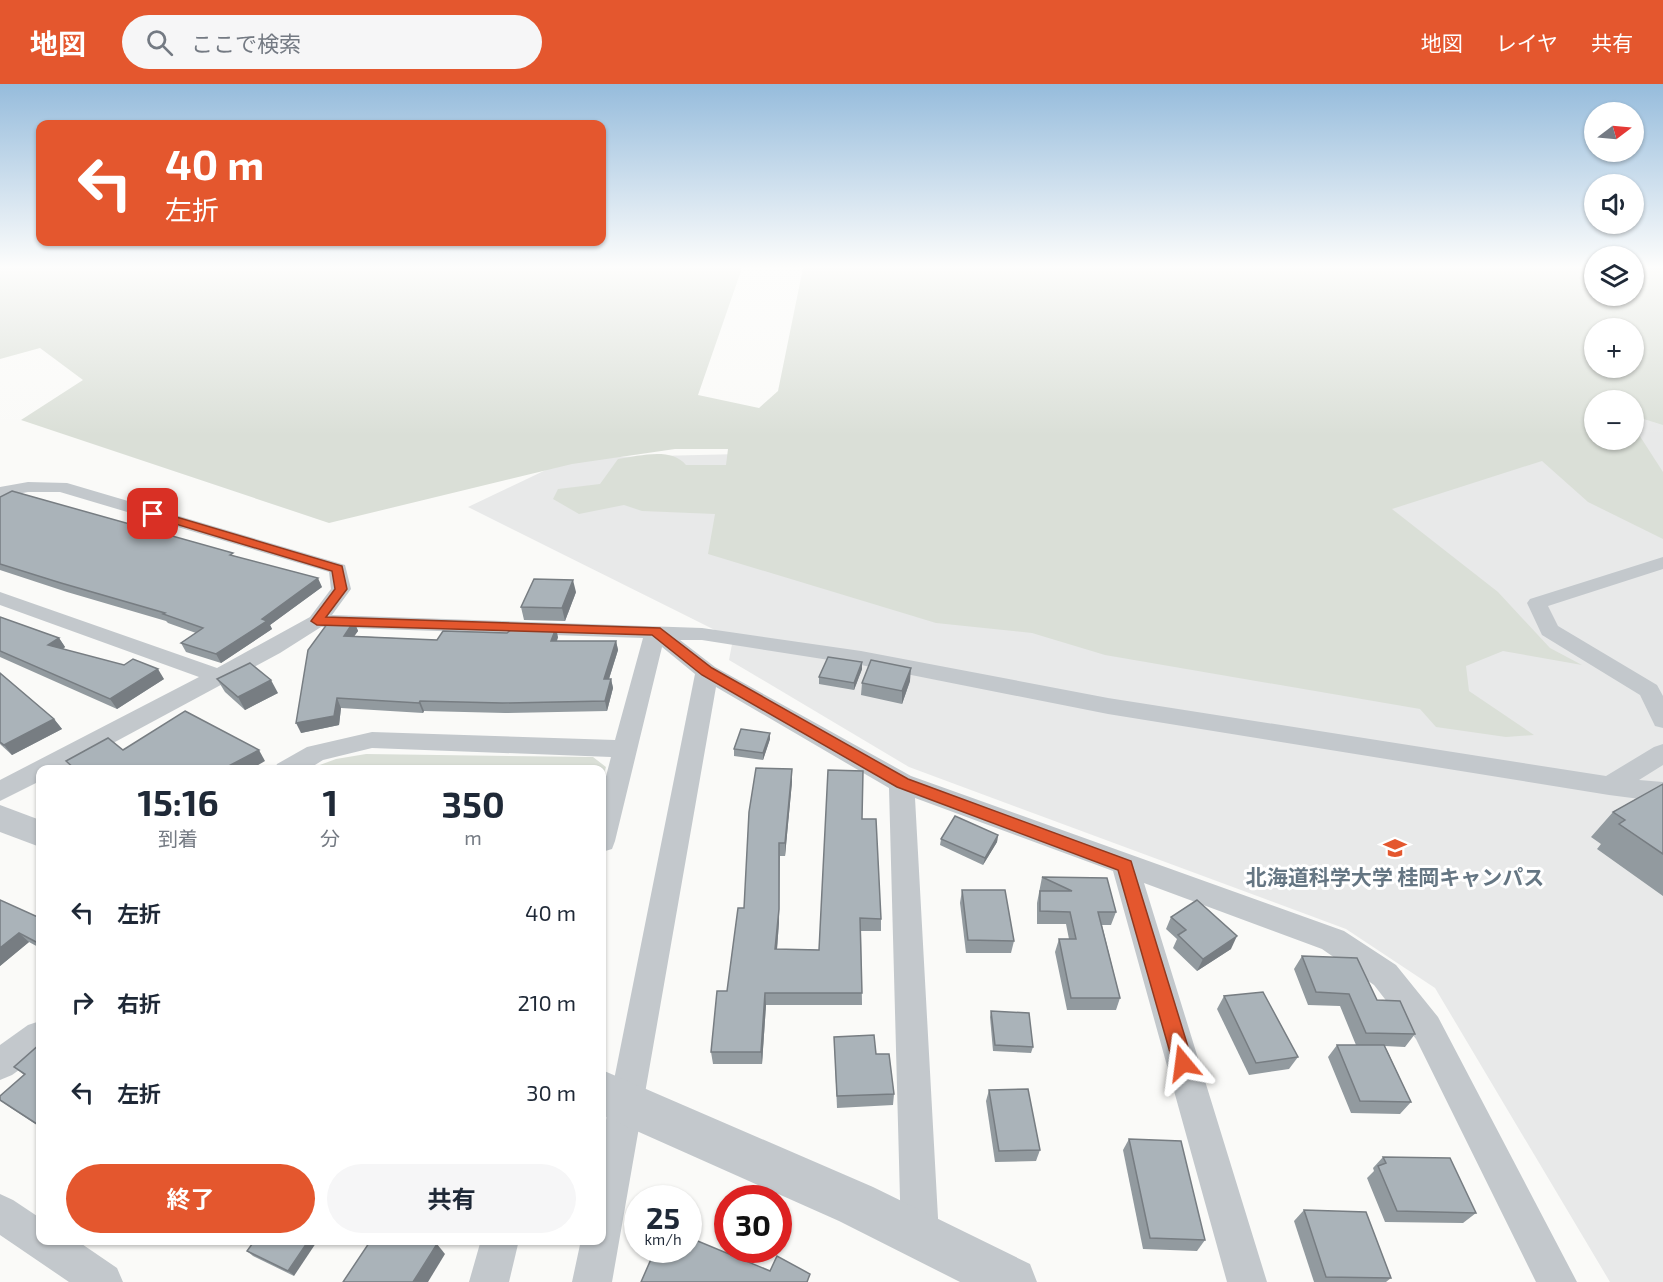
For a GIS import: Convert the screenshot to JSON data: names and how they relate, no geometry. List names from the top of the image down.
{
  "places": {
    "school or university": ["北海道科学大学 桂岡キャンパス"]
  },
  "north": "right",
  "page": {
    "header": "地図",
    "search": "ここで検索",
    "nav": ["地図", "レイヤ", "共有"],
    "map_buttons": ["+", "−"],
    "turn": ["40 m", "左折"],
    "eta": [
      "15:16",
      "到着",
      "1",
      "分",
      "350",
      "m"
    ],
    "list": [
      {
        "name": "左折",
        "value": "40 m"
      },
      {
        "name": "右折",
        "value": "210 m"
      },
      {
        "name": "左折",
        "value": "30 m"
      }
    ],
    "buttons": ["終了", "共有"],
    "speed": "25 km/h",
    "limit": "30"
  }
}
